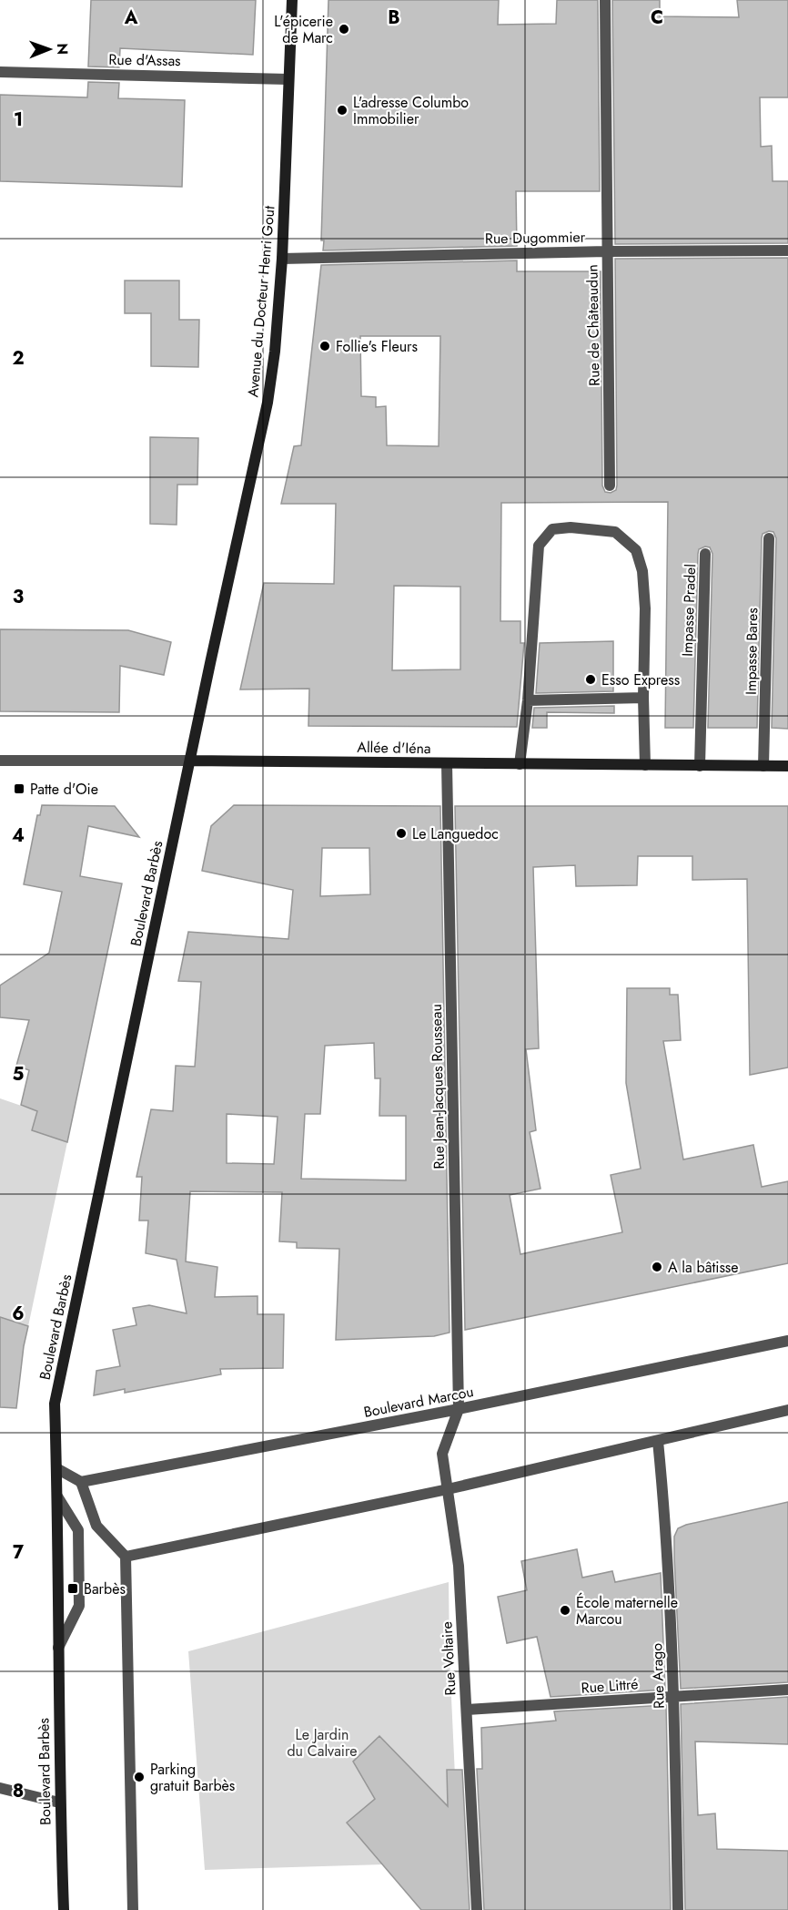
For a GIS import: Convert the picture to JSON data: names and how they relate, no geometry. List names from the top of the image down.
{
  "streets": {
    "main road": ["Avenue du Docteur Henri Gout", "Allée d'Iéna", "Boulevard Barbès"],
    "street": [
      "Rue d'Assas",
      "Rue Dugommier",
      "Rue de Châteaudun",
      "Impasse Pradel",
      "Impasse Bares",
      "Rue Jean-Jacques Rousseau",
      "Boulevard Marcou",
      "Rue Voltaire",
      "Rue Arago",
      "Rue Littré"
    ]
  },
  "crossings": [
    ["Rue d'Assas", "Avenue du Docteur Henri Gout"],
    ["Rue Dugommier", "Avenue du Docteur Henri Gout"],
    ["Rue Dugommier", "Rue de Châteaudun"],
    ["Avenue du Docteur Henri Gout", "Allée d'Iéna"],
    ["Avenue du Docteur Henri Gout", "Boulevard Barbès"],
    ["Impasse Pradel", "Allée d'Iéna"],
    ["Impasse Bares", "Allée d'Iéna"],
    ["Allée d'Iéna", "Boulevard Barbès"],
    ["Allée d'Iéna", "Rue Jean-Jacques Rousseau"],
    ["Rue Jean-Jacques Rousseau", "Boulevard Marcou"],
    ["Rue Jean-Jacques Rousseau", "Rue Voltaire"],
    ["Boulevard Marcou", "Rue Voltaire"],
    ["Rue Voltaire", "Rue Littré"],
    ["Rue Arago", "Rue Littré"]
  ],
  "parks": ["Le Jardin du Calvaire"],
  "places": {
    "other": [
      "L'épicerie de Marc",
      "L'adresse Columbo Immobilier",
      "Follie's Fleurs",
      "Esso Express",
      "Le Languedoc",
      "A la bâtisse",
      "École maternelle Marcou",
      "Parking gratuit Barbès"
    ],
    "transit": ["Patte d'Oie", "Barbès"]
  },
  "north": "right",
  "grid": {
    "columns": ["A", "B", "C"],
    "rows": [
      "1",
      "2",
      "3",
      "4",
      "5",
      "6",
      "7",
      "8"
    ]
  }
}
